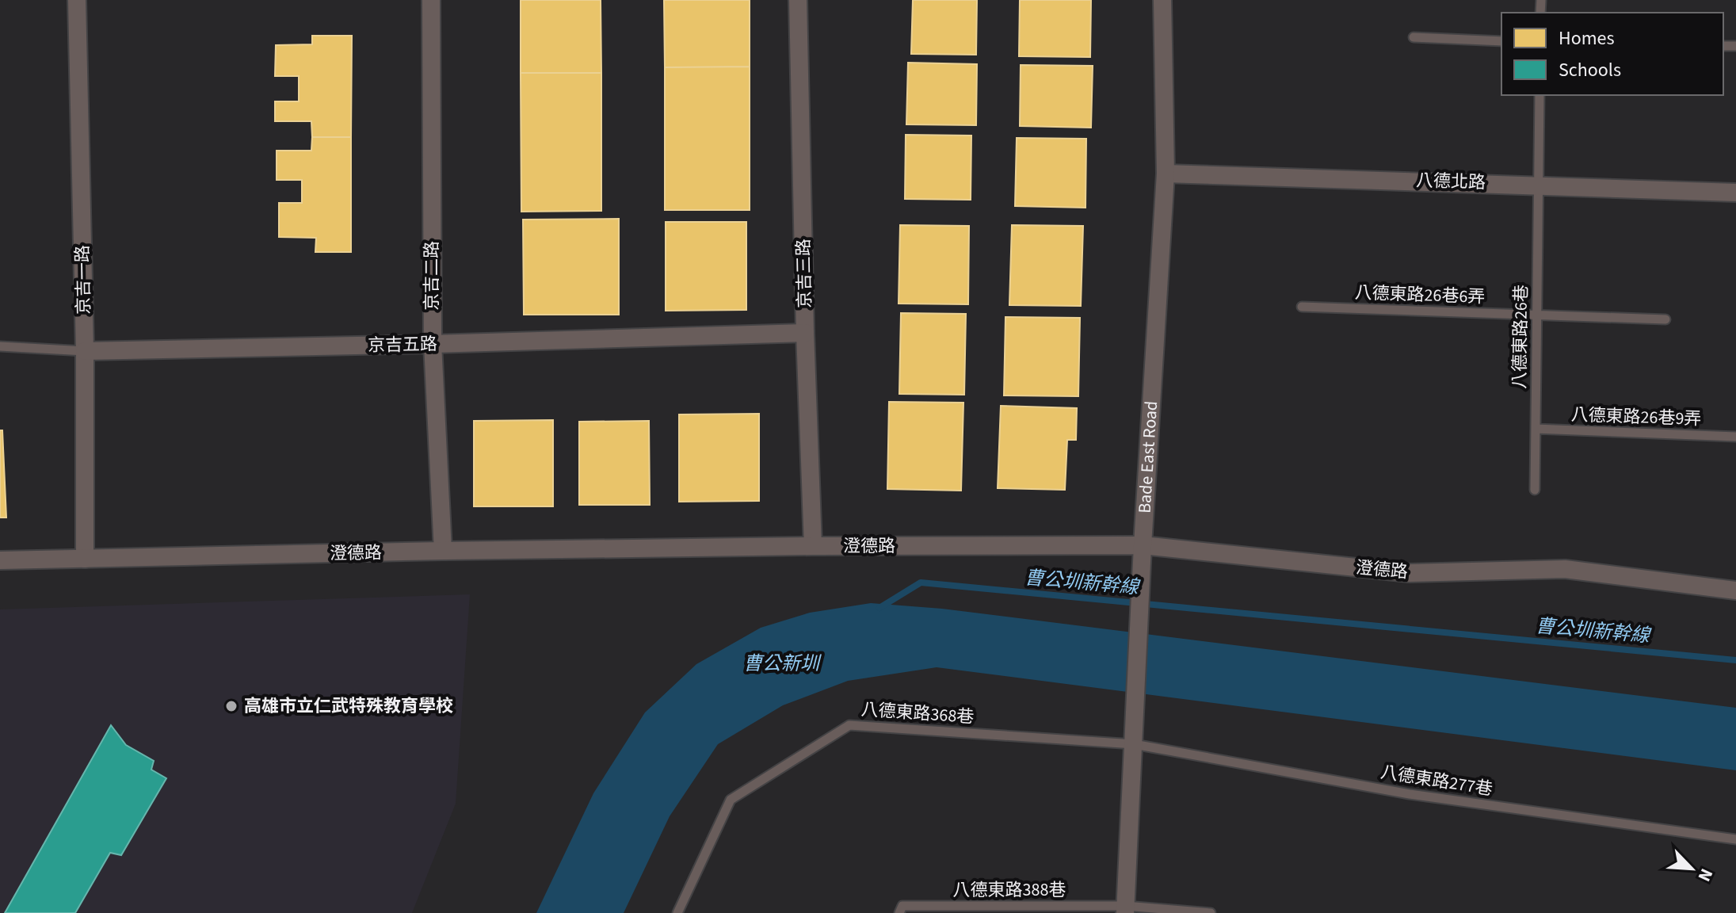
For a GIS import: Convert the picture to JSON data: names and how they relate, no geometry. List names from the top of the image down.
{
  "streets": {
    "street": [
      "八德北路",
      "京吉三路",
      "京吉二路",
      "京吉一路",
      "京吉五路",
      "Bade East Road",
      "澄德路"
    ],
    "lane": [
      "八德東路26巷6弄",
      "八德東路26巷",
      "八德東路26巷9弄",
      "八德東路368巷",
      "八德東路277巷",
      "八德東路388巷"
    ]
  },
  "crossings": [
    ["八德北路", "八德東路26巷"],
    ["八德北路", "Bade East Road"],
    ["京吉三路", "京吉五路"],
    ["京吉三路", "澄德路"],
    ["京吉二路", "京吉五路"],
    ["京吉二路", "澄德路"],
    ["京吉一路", "京吉五路"],
    ["京吉一路", "澄德路"],
    ["八德東路26巷6弄", "八德東路26巷"],
    ["八德東路26巷", "八德東路26巷9弄"],
    ["Bade East Road", "澄德路"],
    ["Bade East Road", "八德東路368巷"],
    ["Bade East Road", "八德東路277巷"],
    ["Bade East Road", "八德東路388巷"],
    ["八德東路368巷", "八德東路277巷"]
  ],
  "water": ["曹公圳新幹線", "曹公新圳"],
  "places": ["高雄市立仁武特殊教育學校"],
  "legend": ["Homes", "Schools"],
  "north": "bottom right"
}
